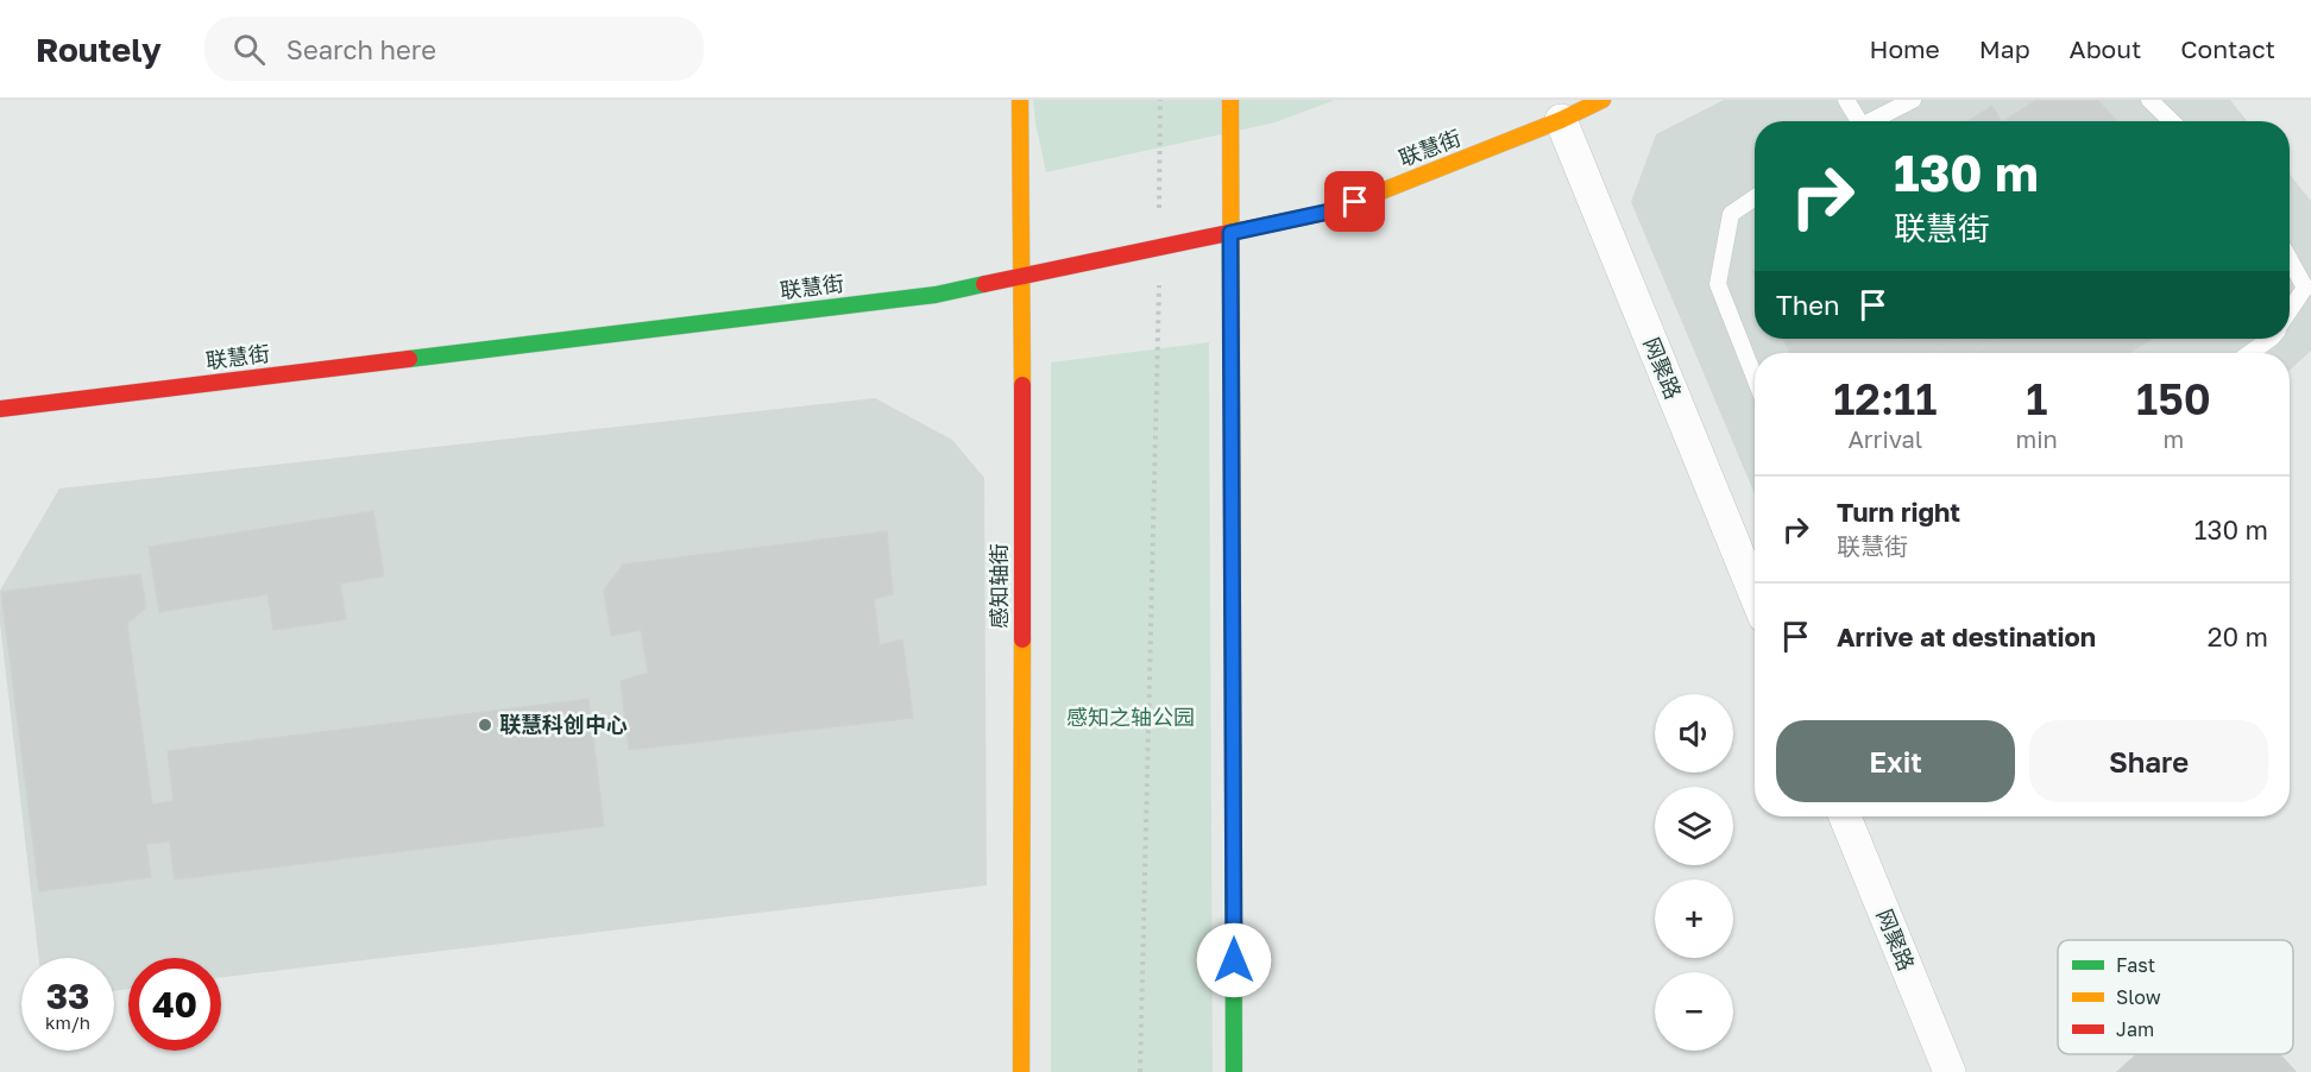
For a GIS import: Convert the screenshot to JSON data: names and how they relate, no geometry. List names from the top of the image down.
{
  "streets": {
    "street": ["联慧街", "网聚路", "感知轴街"]
  },
  "crossings": [
    ["联慧街", "网聚路"],
    ["联慧街", "感知轴街"]
  ],
  "parks": ["感知之轴公园"],
  "places": ["联慧科创中心"],
  "legend": ["Fast", "Slow", "Jam"],
  "page": {
    "header": "Routely",
    "search": "Search here",
    "nav": [
      "Home",
      "Map",
      "About",
      "Contact"
    ],
    "turn": ["130 m", "联慧街"],
    "then": "Then",
    "eta": [
      "12:11",
      "Arrival",
      "1",
      "min",
      "150",
      "m"
    ],
    "list": [
      {
        "name": "Turn right",
        "note": "联慧街",
        "value": "130 m"
      },
      {
        "name": "Arrive at destination",
        "value": "20 m"
      }
    ],
    "map_buttons": ["+", "−"],
    "buttons": ["Exit", "Share"],
    "speed": "33 km/h",
    "limit": "40"
  }
}
